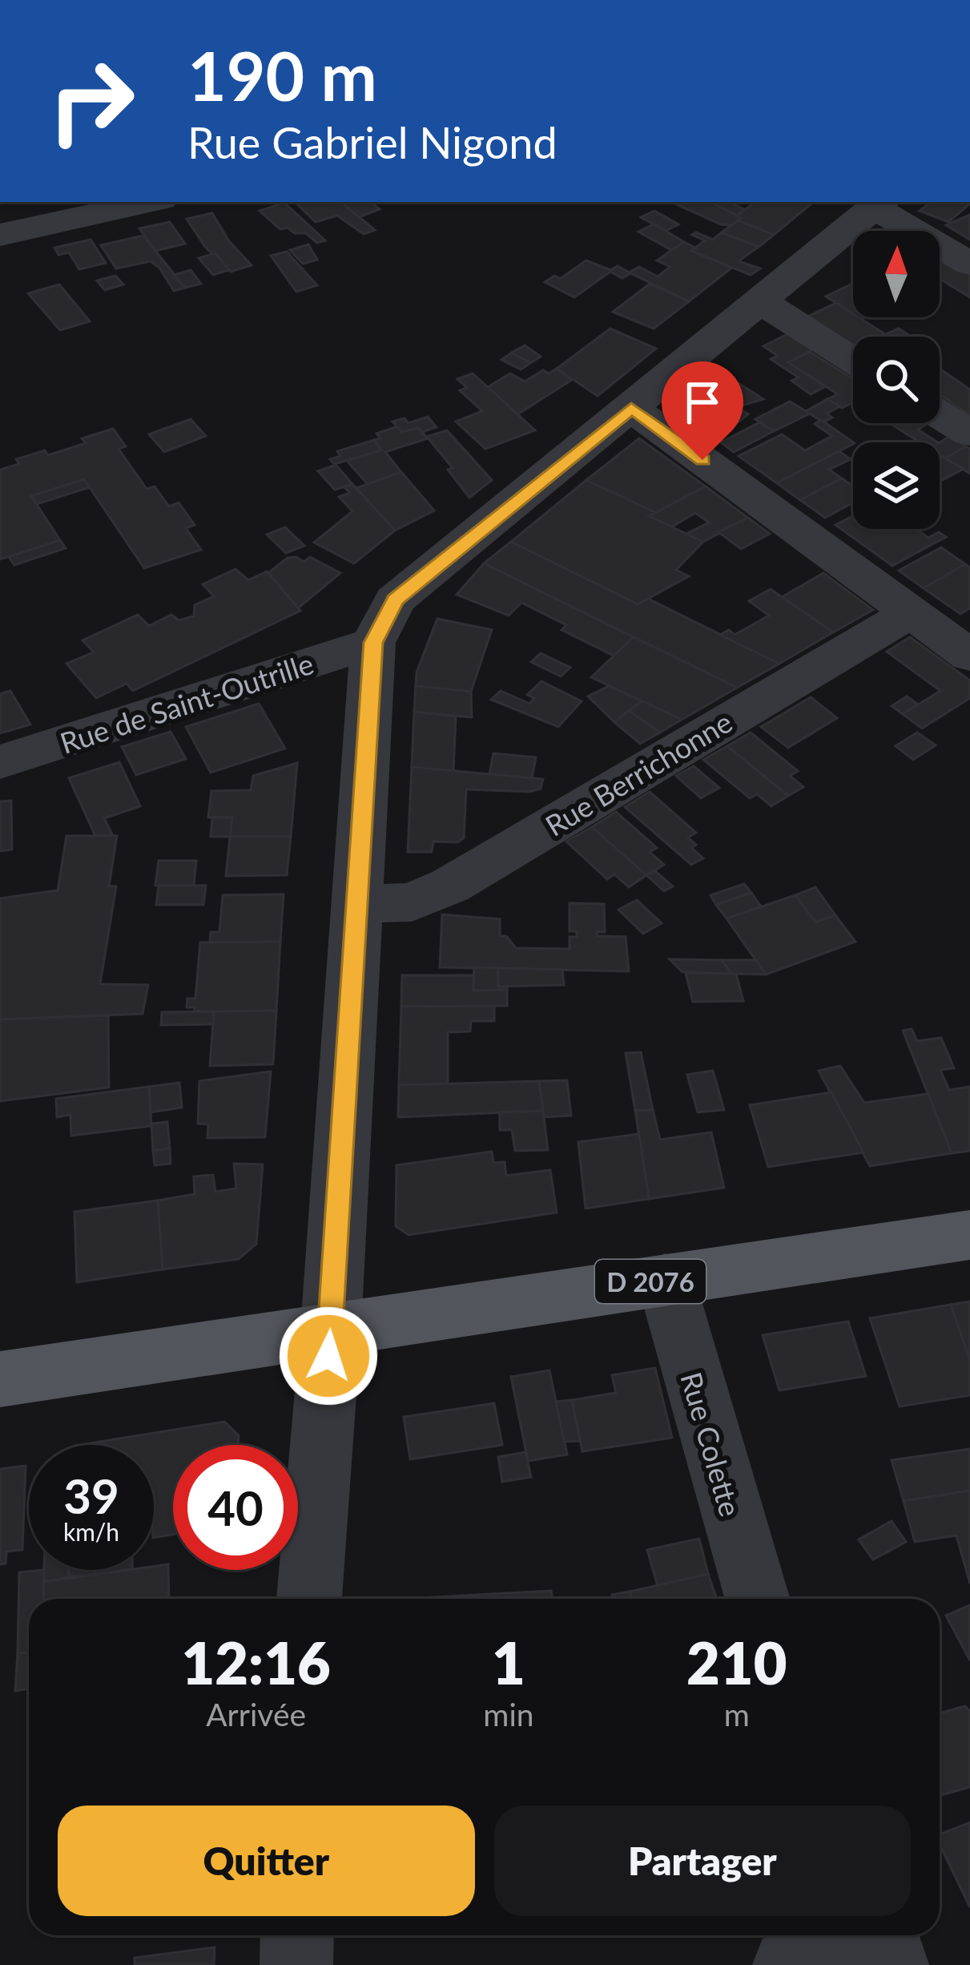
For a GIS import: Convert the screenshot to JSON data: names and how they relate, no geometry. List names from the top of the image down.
{
  "streets": {
    "main road": ["D 2076"],
    "street": ["Rue de Saint-Outrille", "Rue Berrichonne", "Rue Colette"]
  },
  "crossings": [
    ["D 2076", "Rue Colette"]
  ],
  "north": "top",
  "page": {
    "turn": ["190 m", "Rue Gabriel Nigond"],
    "speed": "39 km/h",
    "limit": "40",
    "eta": [
      "12:16",
      "Arrivée",
      "1",
      "min",
      "210",
      "m"
    ],
    "buttons": ["Quitter", "Partager"]
  }
}
